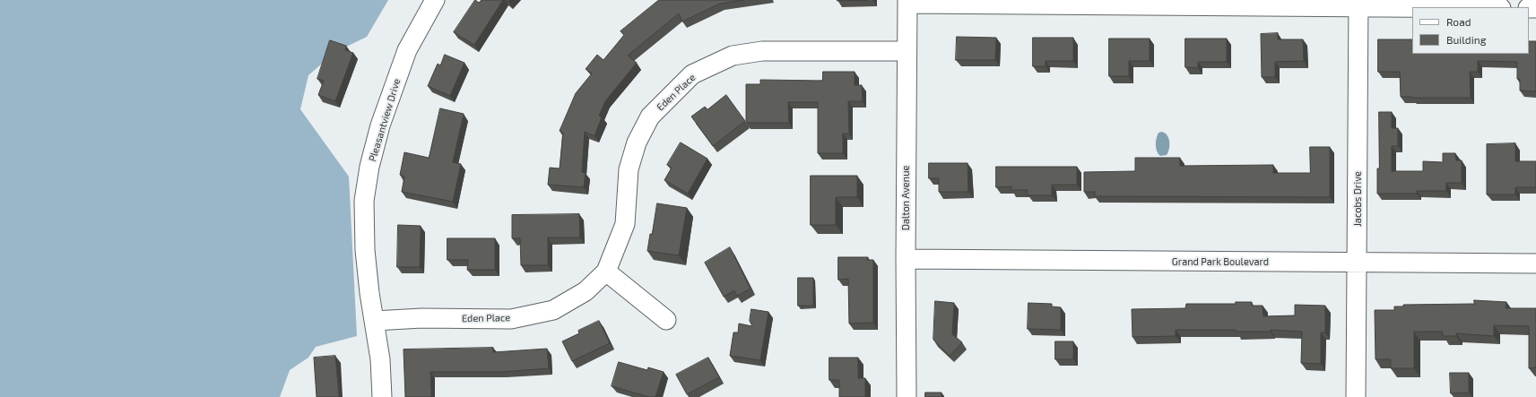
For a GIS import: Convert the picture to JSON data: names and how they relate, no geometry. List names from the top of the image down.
{
  "streets": {
    "street": [
      "Eden Place",
      "Pleasantview Drive",
      "Dalton Avenue",
      "Jacobs Drive",
      "Grand Park Boulevard"
    ]
  },
  "crossings": [
    ["Eden Place", "Pleasantview Drive"],
    ["Eden Place", "Dalton Avenue"],
    ["Dalton Avenue", "Grand Park Boulevard"],
    ["Jacobs Drive", "Grand Park Boulevard"]
  ],
  "legend": ["Road", "Building"]
}
